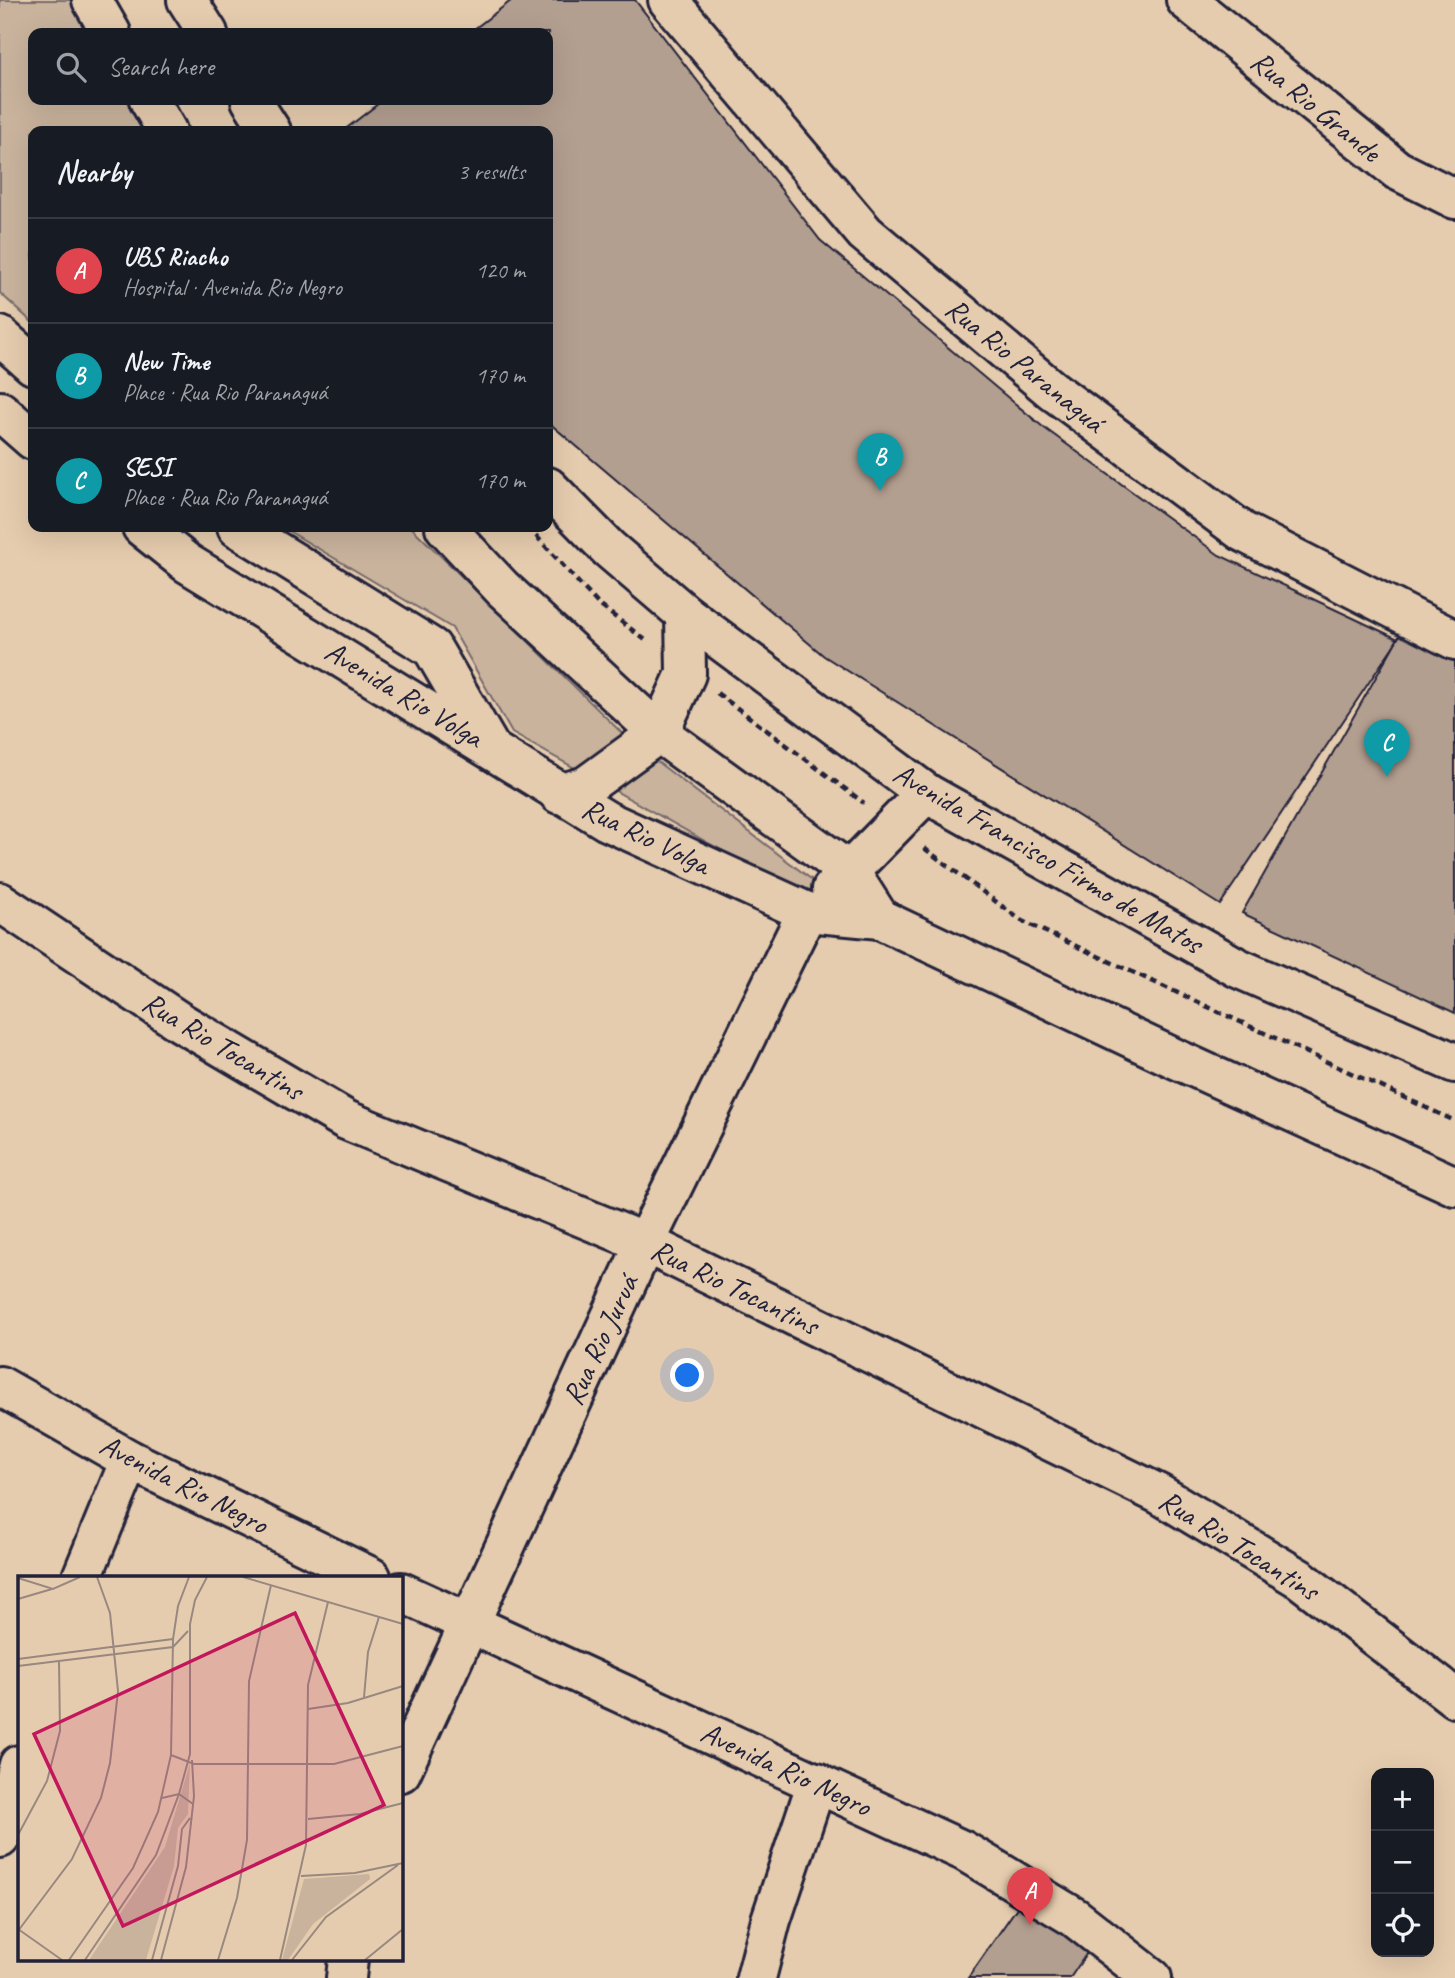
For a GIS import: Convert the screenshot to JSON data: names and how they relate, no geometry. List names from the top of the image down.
{
  "streets": {
    "street": [
      "Rua Rio Grande",
      "Rua Rio Paranaguá",
      "Avenida Rio Volga",
      "Rua Rio Volga",
      "Avenida Francisco Firmo de Matos",
      "Rua Rio Tocantins",
      "Rua Rio Juruá",
      "Avenida Rio Negro"
    ]
  },
  "crossings": [
    ["Avenida Rio Volga", "Rua Rio Volga"],
    ["Rua Rio Volga", "Rua Rio Juruá"],
    ["Rua Rio Tocantins", "Rua Rio Juruá"],
    ["Rua Rio Juruá", "Avenida Rio Negro"]
  ],
  "page": {
    "search": "Search here",
    "heading": ["Nearby", "3 results"],
    "list": [
      {
        "mark": "A",
        "name": "UBS Riacho",
        "note": "Hospital · Avenida Rio Negro",
        "value": "120 m"
      },
      {
        "mark": "B",
        "name": "New Time",
        "note": "Place · Rua Rio Paranaguá",
        "value": "170 m"
      },
      {
        "mark": "C",
        "name": "SESI",
        "note": "Place · Rua Rio Paranaguá",
        "value": "170 m"
      }
    ],
    "pins": ["B", "C", "A"],
    "map_buttons": ["+", "−"]
  }
}
